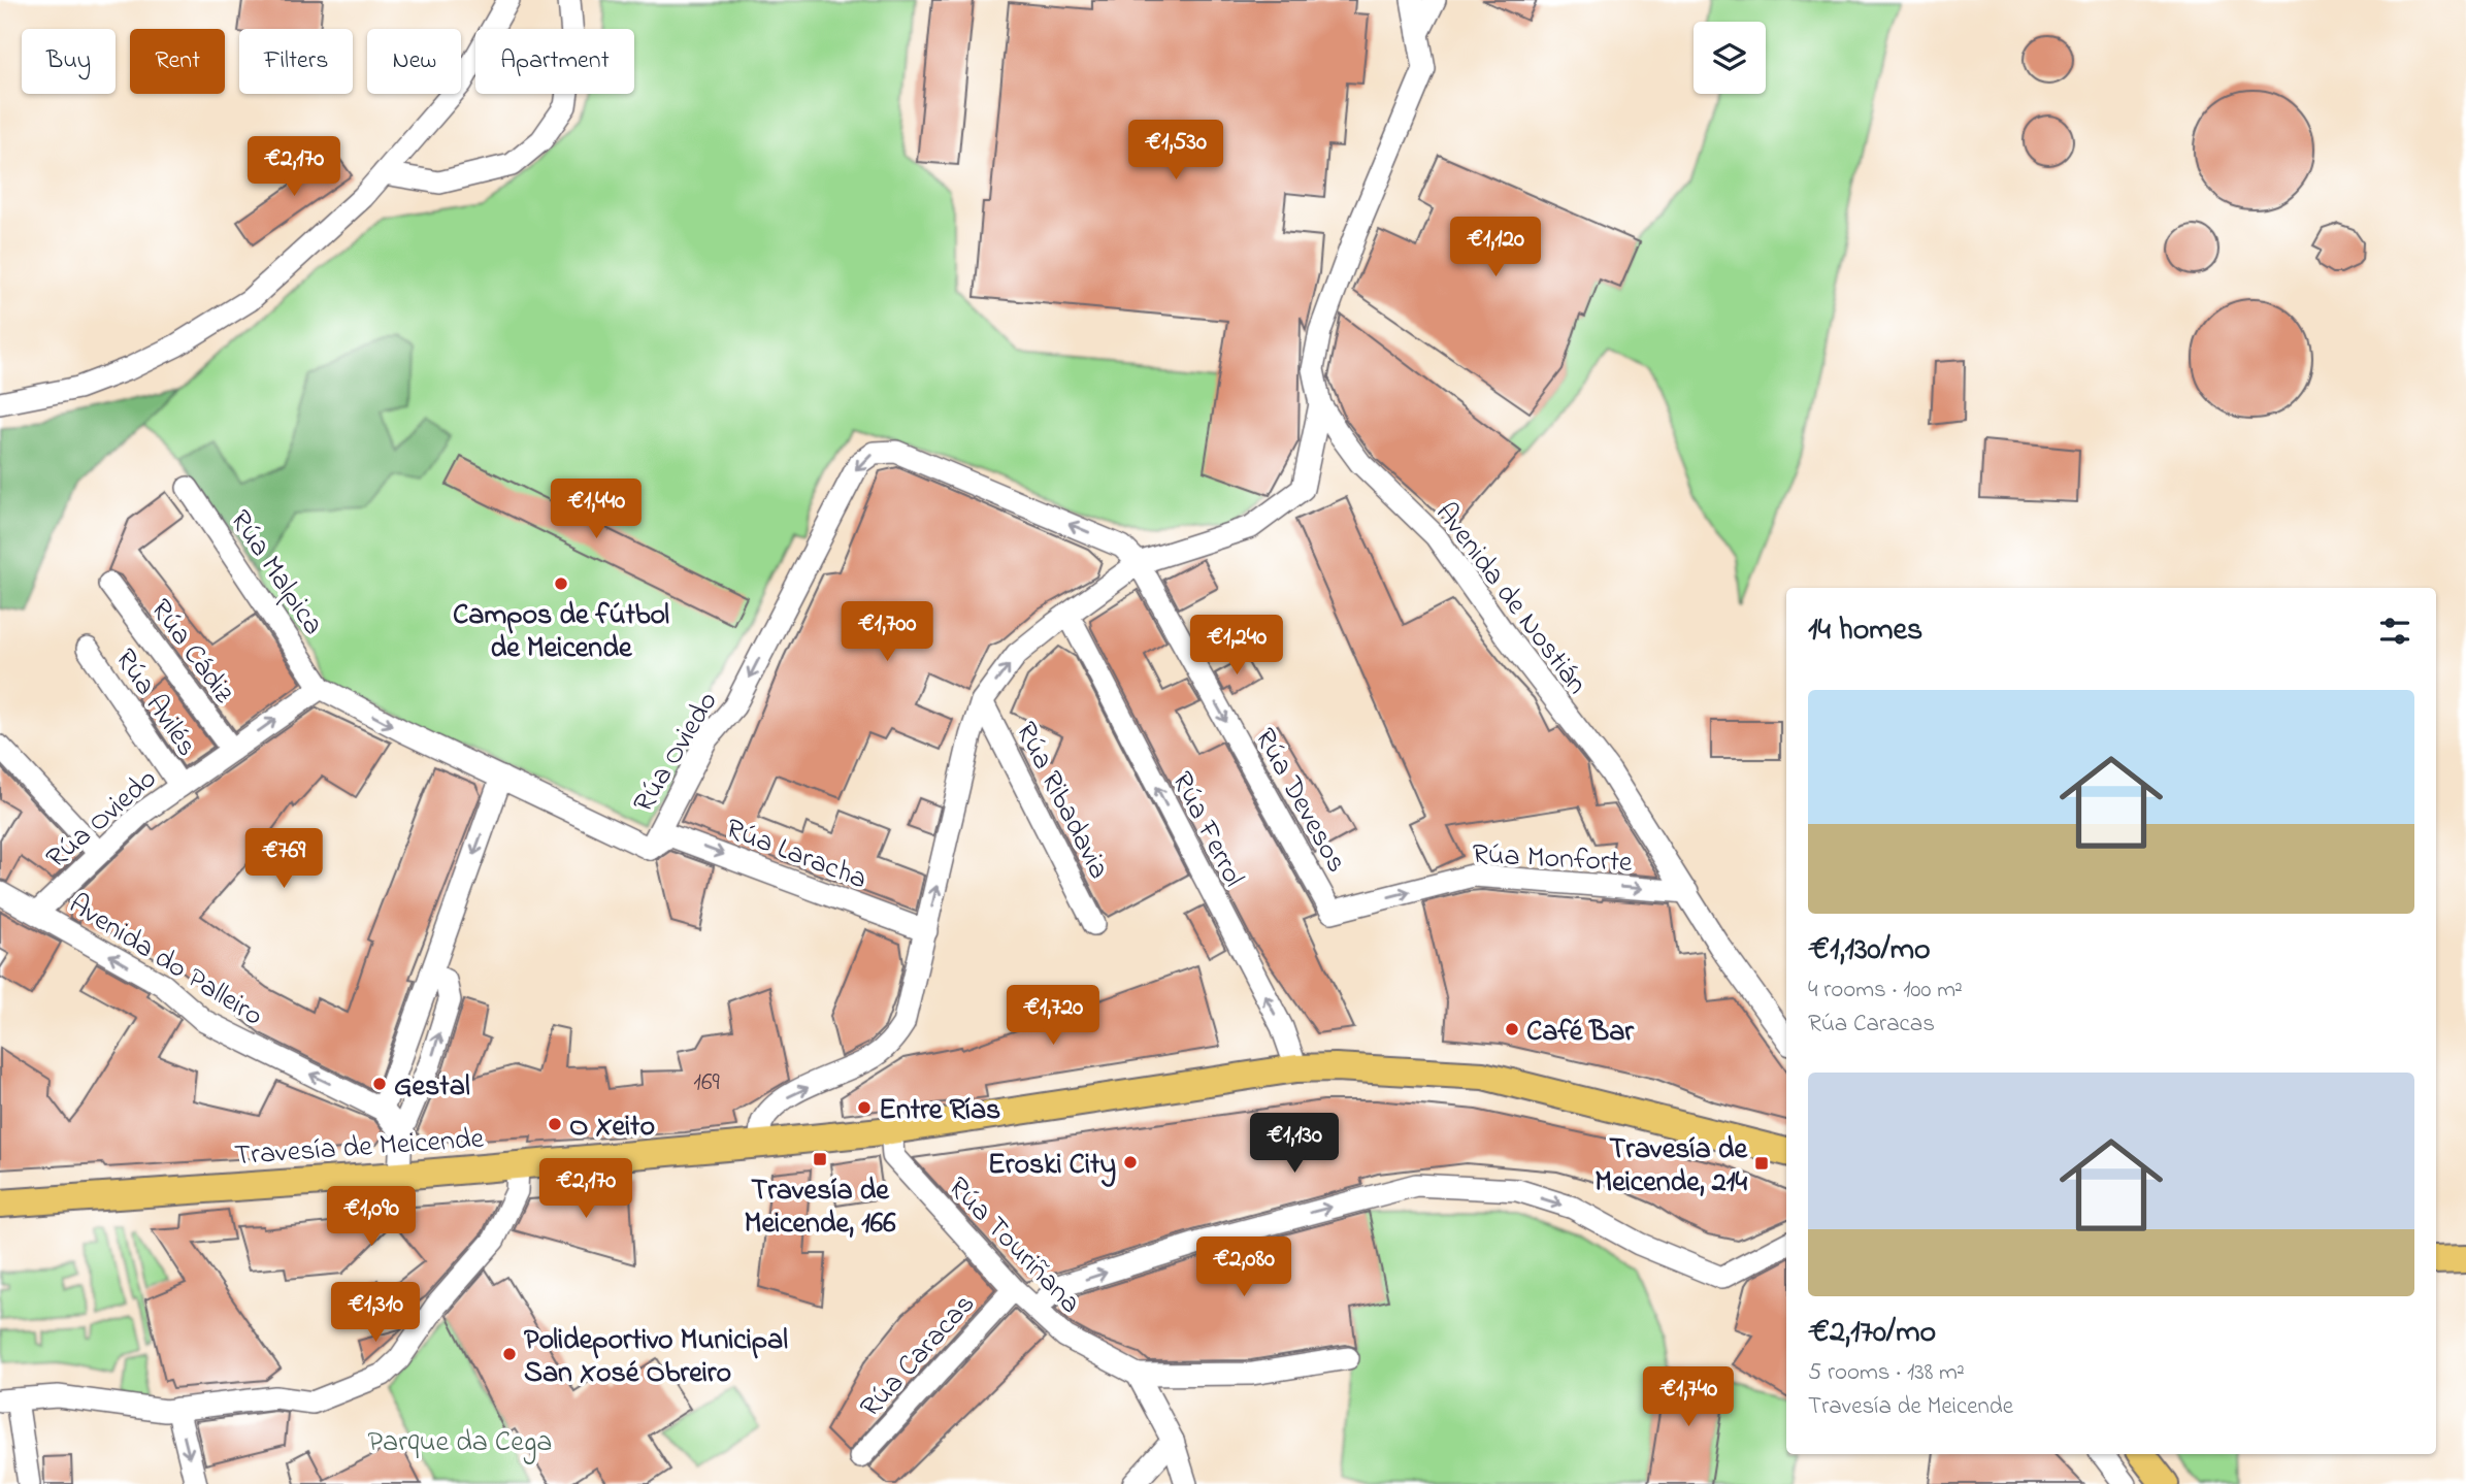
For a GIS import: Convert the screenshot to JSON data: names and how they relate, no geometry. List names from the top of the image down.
{
  "streets": {
    "main road": ["Travesía de Meicende"],
    "street": [
      "Rúa Malpica",
      "Avenida de Nostián",
      "Rúa Cádiz",
      "Rúa Avilés",
      "Rúa Oviedo",
      "Rúa Ribadavia",
      "Rúa Devesos",
      "Rúa Ferrol",
      "Rúa Laracha",
      "Rúa Monforte",
      "Avenida do Palleiro",
      "Rúa Touriñana",
      "Rúa Caracas"
    ]
  },
  "crossings": [
    ["Rúa Malpica", "Rúa Oviedo"],
    ["Avenida de Nostián", "Rúa Monforte"],
    ["Rúa Cádiz", "Rúa Oviedo"],
    ["Rúa Avilés", "Rúa Oviedo"],
    ["Rúa Oviedo", "Rúa Devesos"],
    ["Rúa Oviedo", "Rúa Laracha"],
    ["Rúa Oviedo", "Avenida do Palleiro"],
    ["Rúa Devesos", "Rúa Monforte"],
    ["Rúa Ferrol", "Travesía de Meicende"],
    ["Travesía de Meicende", "Rúa Touriñana"],
    ["Rúa Touriñana", "Rúa Caracas"]
  ],
  "one_way": [
    "Rúa Devesos",
    "Rúa Ferrol",
    "Rúa Laracha",
    "Rúa Monforte",
    "Avenida do Palleiro"
  ],
  "parks": ["Parque da Cega"],
  "places": {
    "other": [
      "Campos de fútbol de Meicende",
      "Café Bar",
      "Gestal",
      "Entre Rías",
      "O Xeito",
      "Eroski City",
      "Polideportivo Municipal San Xosé Obreiro"
    ],
    "transit": ["Travesía de Meicende, 166", "Travesía de Meicende, 214"]
  },
  "house_numbers": ["169"],
  "page": {
    "chip": [
      "Buy",
      "Rent",
      "Filters",
      "New",
      "Apartment"
    ],
    "price": [
      "€1,530",
      "€2,170",
      "€1,120",
      "€1,440",
      "€1,700",
      "€1,240",
      "€769",
      "€1,720",
      "€1,130",
      "€2,170",
      "€1,090",
      "€2,080",
      "€1,310",
      "€1,740"
    ],
    "heading": "14 homes",
    "list": [
      {
        "name": "€1,130/mo",
        "note": "4 rooms · 100 m² · Rúa Caracas"
      },
      {
        "name": "€2,170/mo",
        "note": "5 rooms · 138 m² · Travesía de Meicende"
      }
    ]
  }
}
